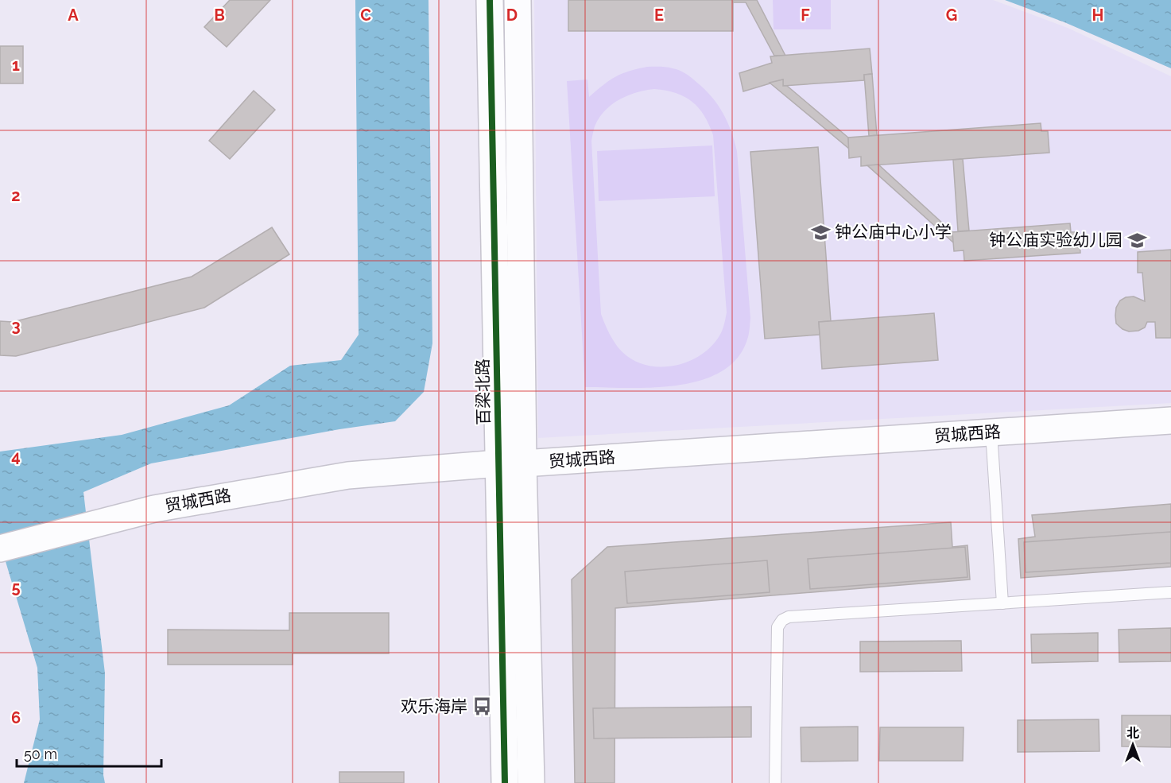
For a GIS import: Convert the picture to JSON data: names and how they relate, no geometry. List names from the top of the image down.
{
  "streets": {
    "street": ["百梁北路", "贸城西路"]
  },
  "crossings": [
    ["百梁北路", "贸城西路"]
  ],
  "places": {
    "school or university": ["钟公庙中心小学", "钟公庙实验幼儿园"],
    "bus stop": ["欢乐海岸"]
  },
  "scale_bar": "50 m",
  "north": "top",
  "grid": {
    "columns": [
      "A",
      "B",
      "C",
      "D",
      "E",
      "F",
      "G",
      "H"
    ],
    "rows": [
      "1",
      "2",
      "3",
      "4",
      "5",
      "6"
    ]
  }
}
